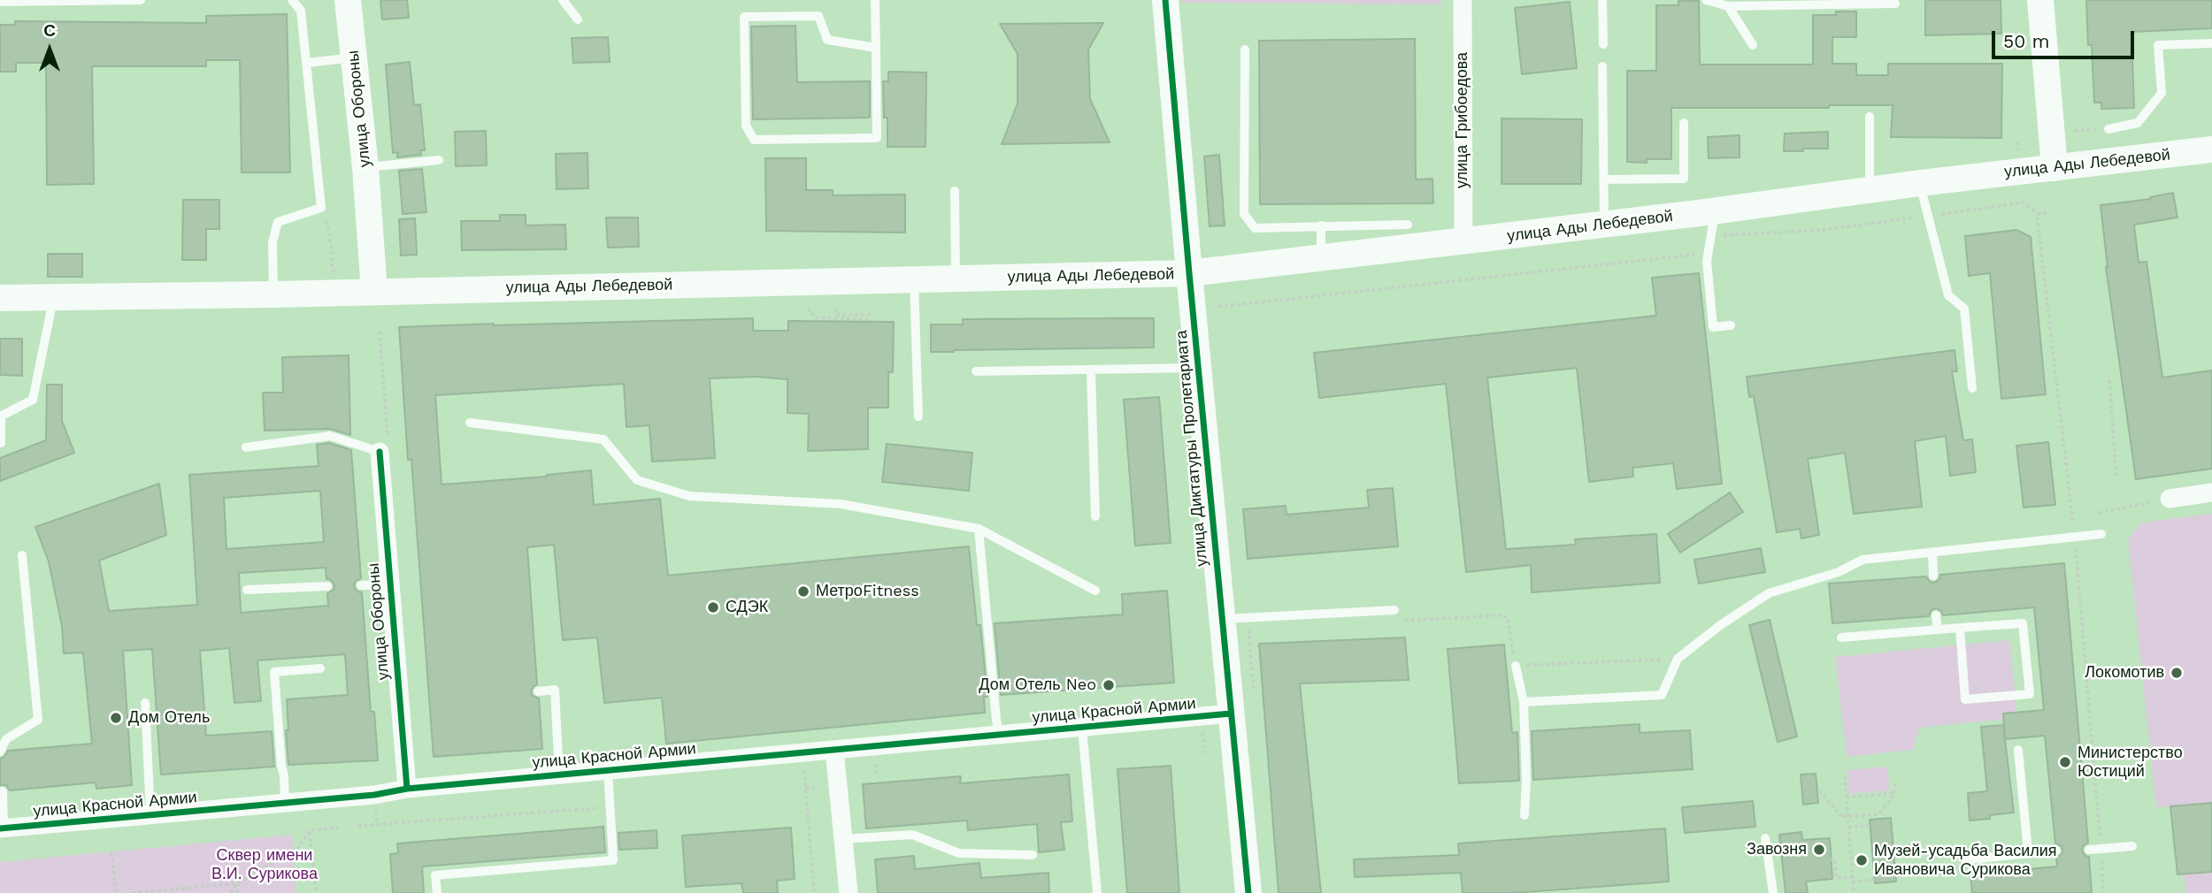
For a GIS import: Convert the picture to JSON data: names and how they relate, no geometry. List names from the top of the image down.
{
  "streets": {
    "main road": ["улица Обороны", "улица Ады Лебедевой", "улица Диктатуры Пролетариата"],
    "street": ["улица Грибоедова", "улица Красной Армии"]
  },
  "crossings": [
    ["улица Обороны", "улица Ады Лебедевой"],
    ["улица Обороны", "улица Красной Армии"],
    ["улица Грибоедова", "улица Ады Лебедевой"],
    ["улица Ады Лебедевой", "улица Диктатуры Пролетариата"],
    ["улица Диктатуры Пролетариата", "улица Красной Армии"]
  ],
  "parks": ["Сквер имени В.И. Сурикова"],
  "places": [
    "МетроFitness",
    "СДЭК",
    "Локомотив",
    "Дом Отель Neo",
    "Дом Отель",
    "Министерство Юстиций",
    "Завозня",
    "Музей-усадьба Василия Ивановича Сурикова"
  ],
  "scale_bar": "50 m",
  "north": "top"
}
